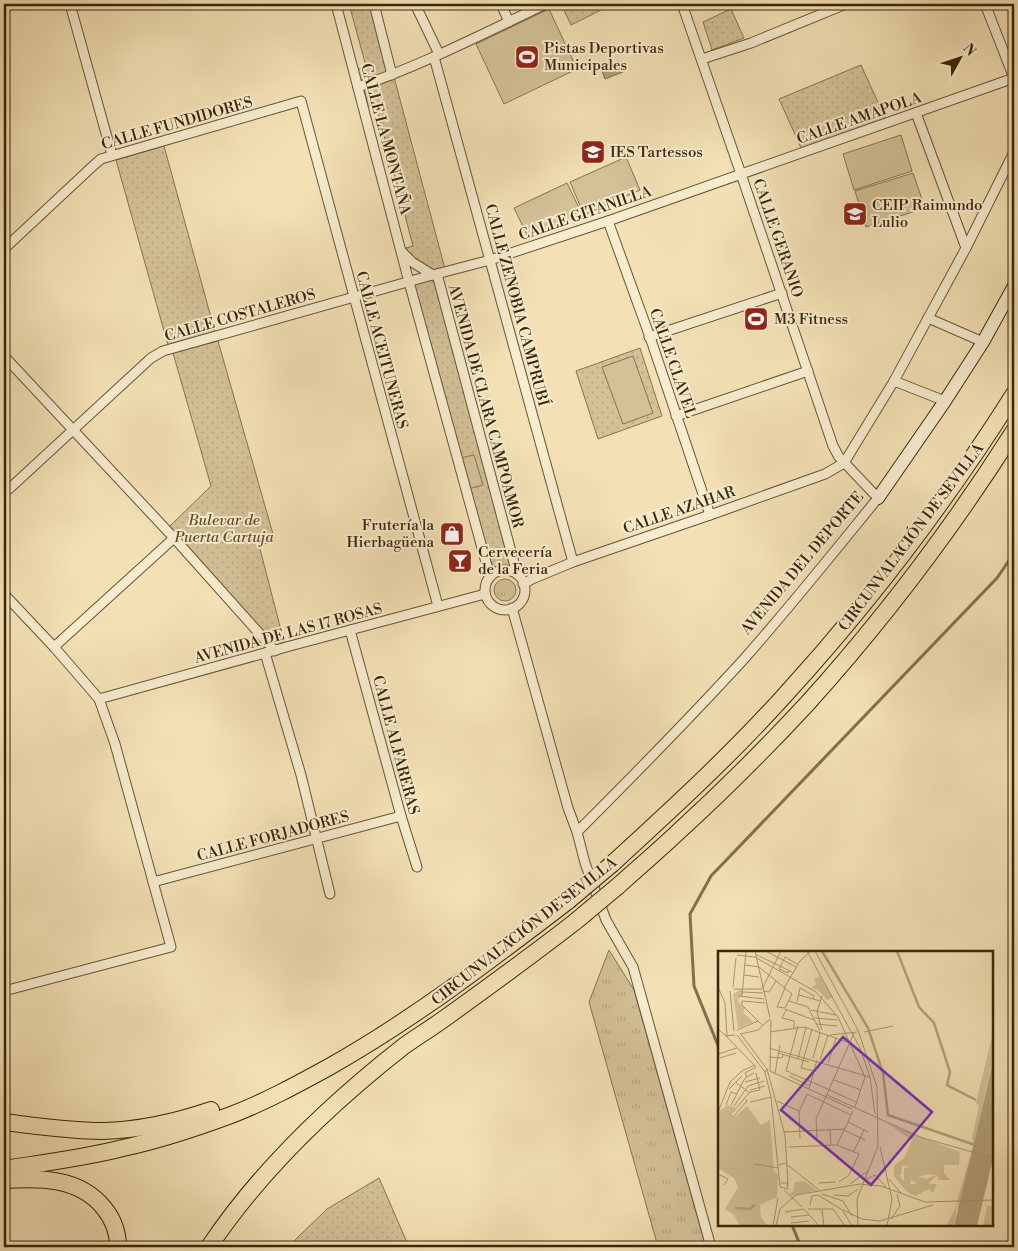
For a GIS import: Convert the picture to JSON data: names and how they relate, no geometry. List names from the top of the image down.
{
  "streets": {
    "highway": ["CIRCUNVALACIÓN DE SEVILLA"],
    "street": [
      "CALLE AMAPOLA",
      "CALLE FUNDIDORES",
      "CALLE LA MONTAÑA",
      "CALLE GITANILLA",
      "CALLE GERANIO",
      "CALLE ZENOBIA CAMPRUBÍ",
      "CALLE COSTALEROS",
      "CALLE ACEITUNERAS",
      "CALLE CLAVEL",
      "AVENIDA DE CLARA CAMPOAMOR",
      "CALLE AZAHAR",
      "AVENIDA DEL DEPORTE",
      "AVENIDA DE LAS 17 ROSAS",
      "CALLE ALFARERAS",
      "CALLE FORJADORES"
    ]
  },
  "crossings": [
    ["CALLE AMAPOLA", "CALLE GITANILLA"],
    ["CALLE AMAPOLA", "CALLE GERANIO"],
    ["CALLE FUNDIDORES", "CALLE ACEITUNERAS"],
    ["CALLE LA MONTAÑA", "CALLE GITANILLA"],
    ["CALLE LA MONTAÑA", "CALLE COSTALEROS"],
    ["CALLE GITANILLA", "CALLE GERANIO"],
    ["CALLE GITANILLA", "CALLE ZENOBIA CAMPRUBÍ"],
    ["CALLE GITANILLA", "CALLE COSTALEROS"],
    ["CALLE GITANILLA", "CALLE CLAVEL"],
    ["CALLE GITANILLA", "AVENIDA DE CLARA CAMPOAMOR"],
    ["CALLE GERANIO", "CALLE AZAHAR"],
    ["CALLE GERANIO", "AVENIDA DEL DEPORTE"],
    ["CALLE ZENOBIA CAMPRUBÍ", "CALLE AZAHAR"],
    ["CALLE COSTALEROS", "CALLE ACEITUNERAS"],
    ["CALLE ACEITUNERAS", "AVENIDA DE LAS 17 ROSAS"],
    ["CALLE CLAVEL", "CALLE AZAHAR"],
    ["AVENIDA DE CLARA CAMPOAMOR", "CALLE AZAHAR"],
    ["AVENIDA DE CLARA CAMPOAMOR", "AVENIDA DE LAS 17 ROSAS"],
    ["CALLE AZAHAR", "AVENIDA DE LAS 17 ROSAS"],
    ["AVENIDA DE LAS 17 ROSAS", "CALLE ALFARERAS"],
    ["CALLE ALFARERAS", "CALLE FORJADORES"]
  ],
  "parks": ["Bulevar de Puerta Cartuja"],
  "places": {
    "sports": ["Pistas Deportivas Municipales", "M3 Fitness"],
    "school or university": ["IES Tartessos", "CEIP Raimundo Lulio"],
    "shop": ["Frutería la Hierbagüena"],
    "bar": ["Cervecería de la Feria"]
  },
  "north": "top right"
}
